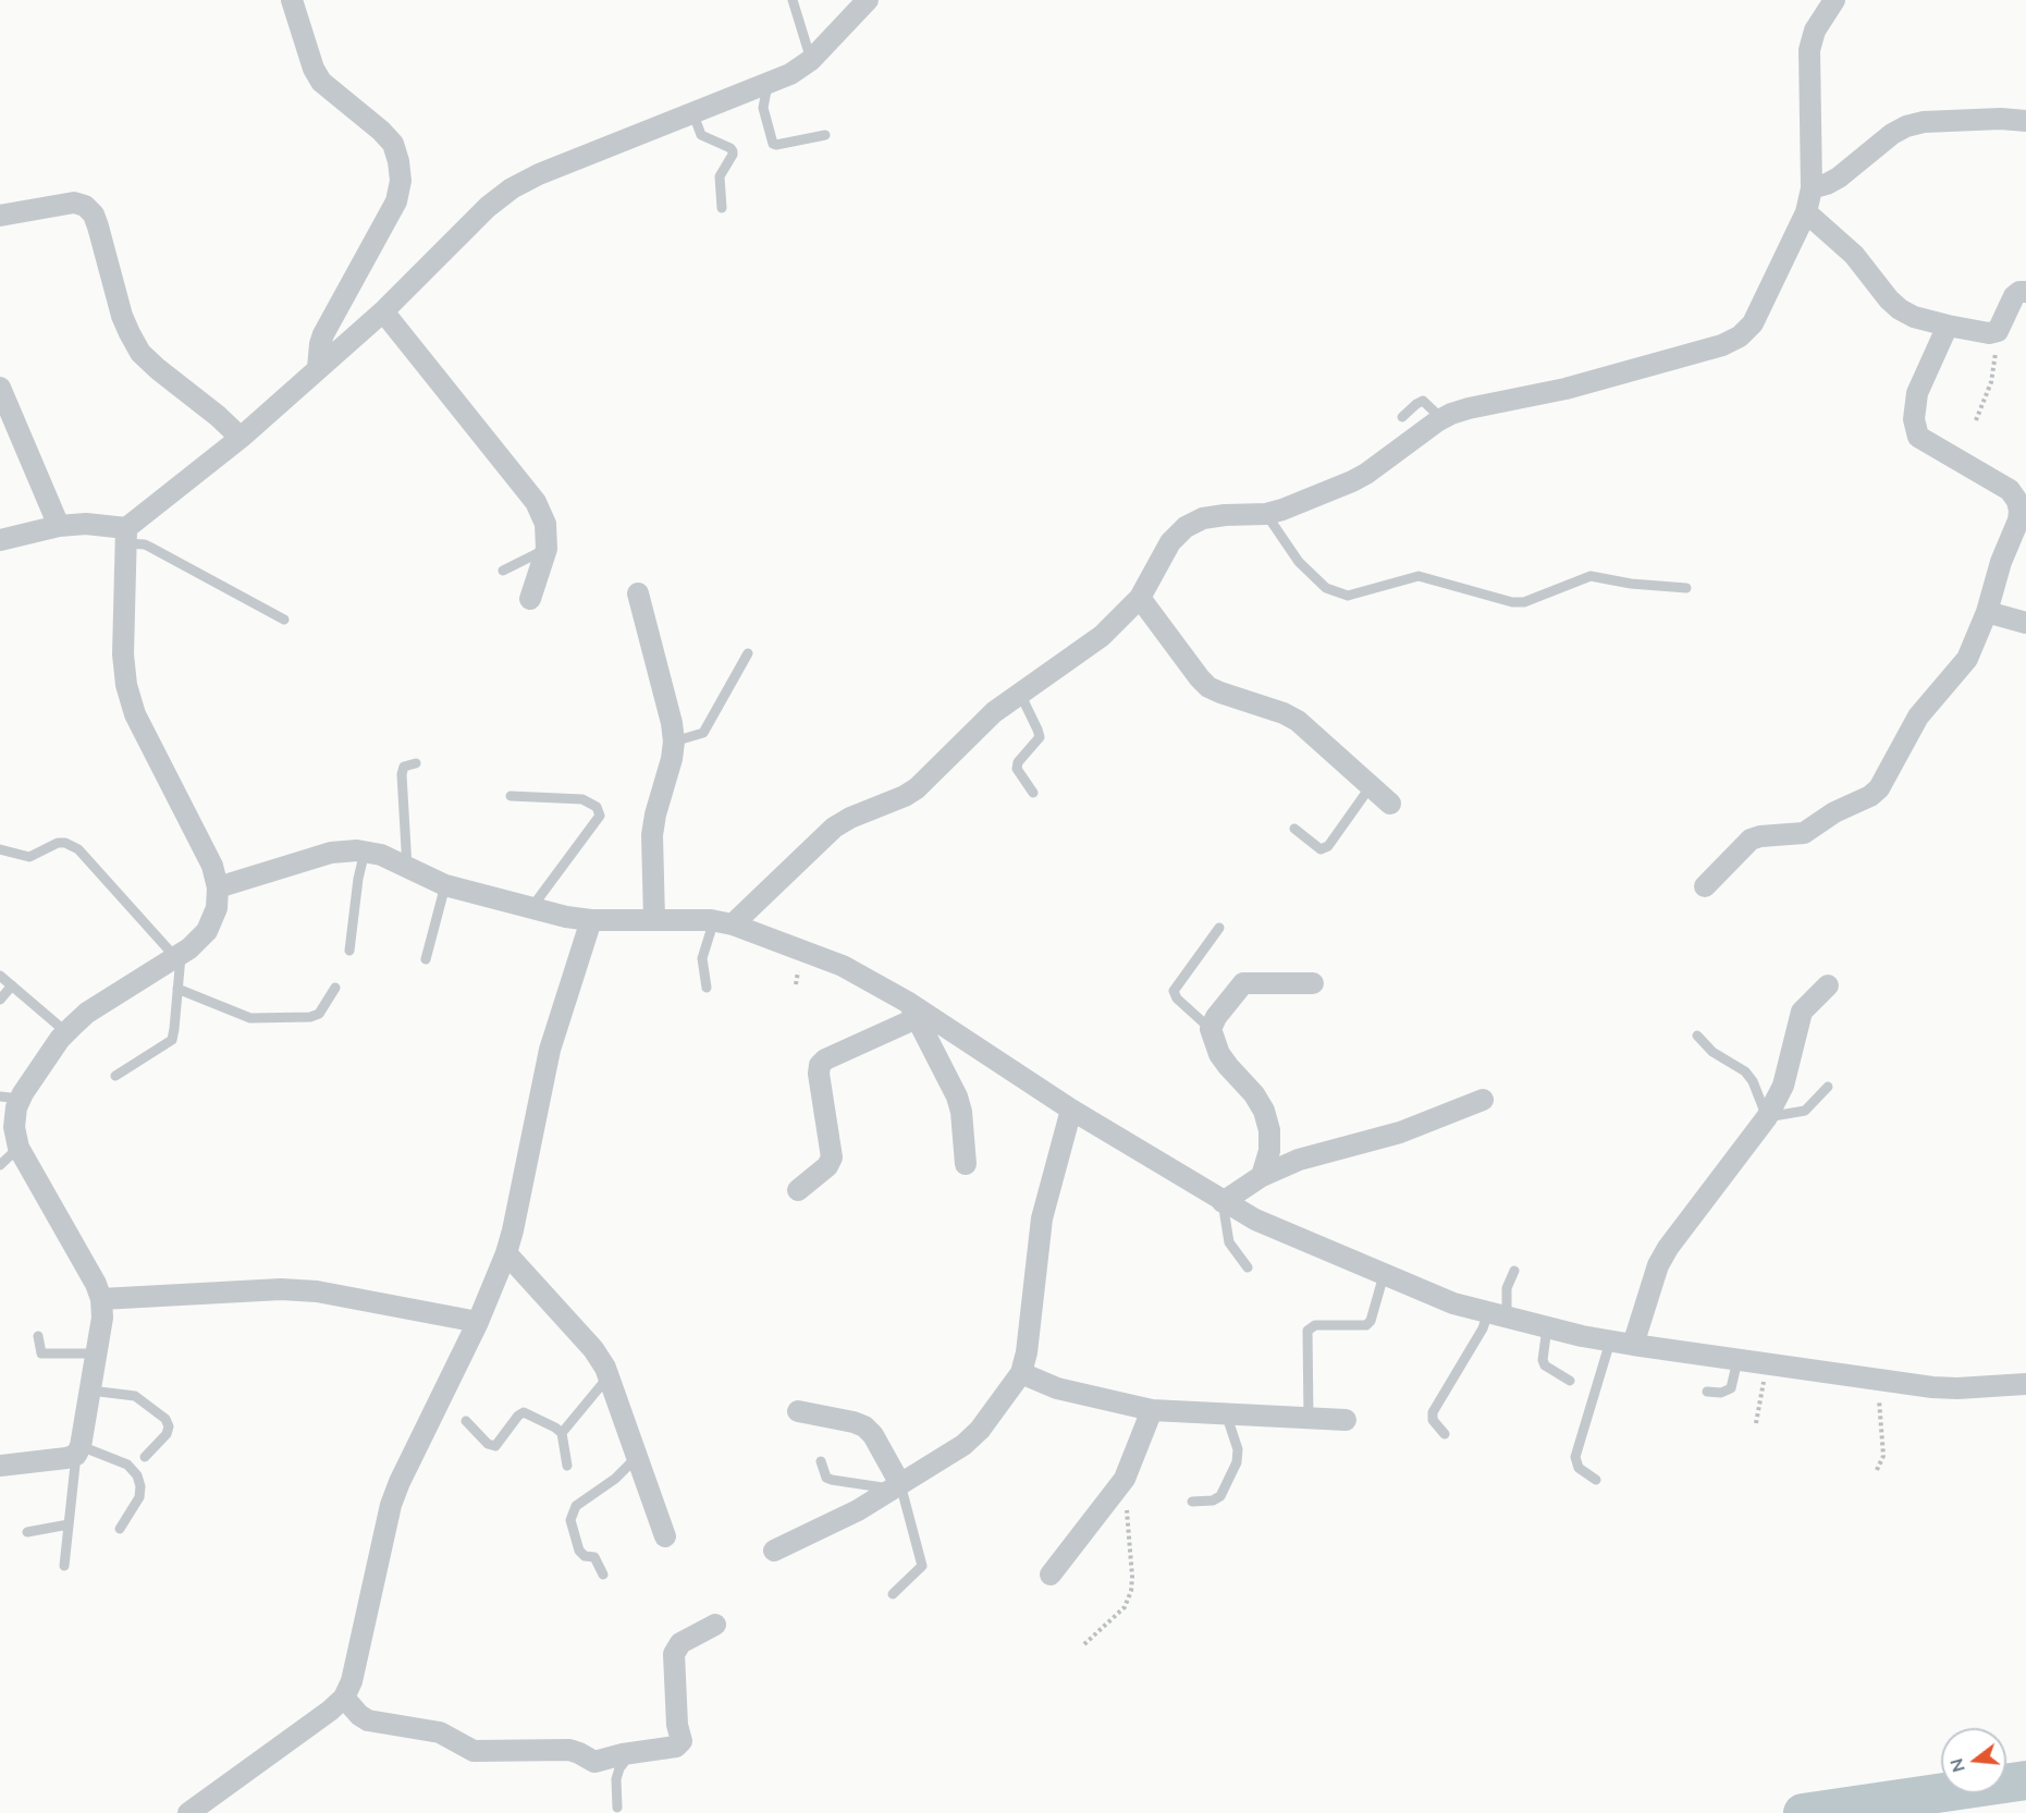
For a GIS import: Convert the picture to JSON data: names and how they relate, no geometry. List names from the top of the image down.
{
  "north": "left"
}
